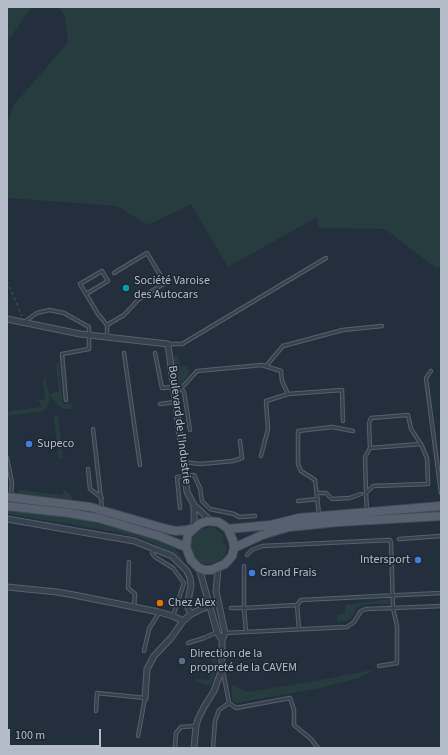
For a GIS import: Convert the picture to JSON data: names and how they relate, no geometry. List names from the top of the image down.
{
  "streets": {
    "street": ["Boulevard de l'Industrie"]
  },
  "places": [
    "Société Varoise des Autocars",
    "Supeco",
    "Intersport",
    "Grand Frais",
    "Chez Alex",
    "Direction de la propreté de la CAVEM"
  ],
  "scale_bar": "100 m"
}
